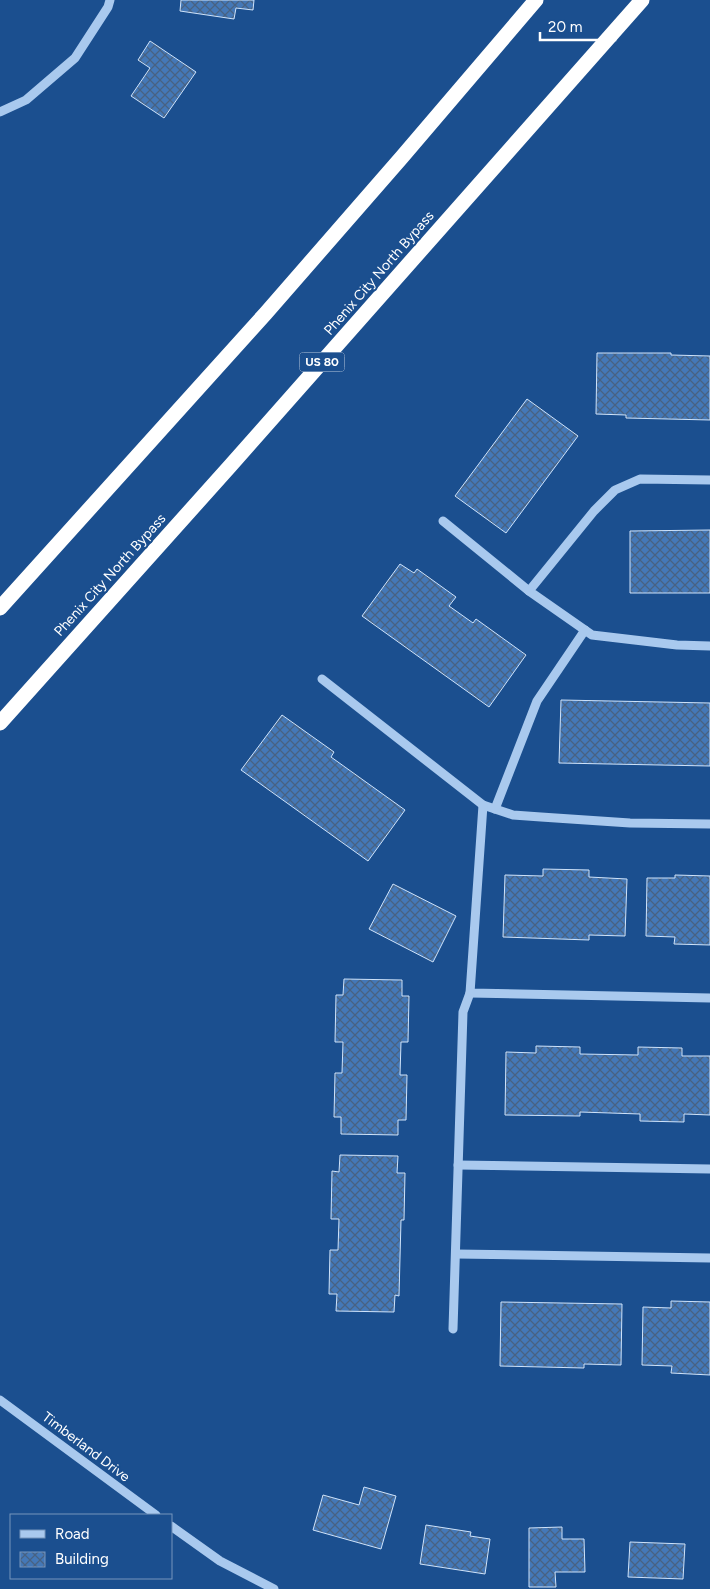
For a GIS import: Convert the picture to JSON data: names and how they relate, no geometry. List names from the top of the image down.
{
  "streets": {
    "highway": ["Phenix City North Bypass", "US 80"],
    "street": ["Timberland Drive"]
  },
  "legend": ["Road", "Building"],
  "scale_bar": "20 m"
}
